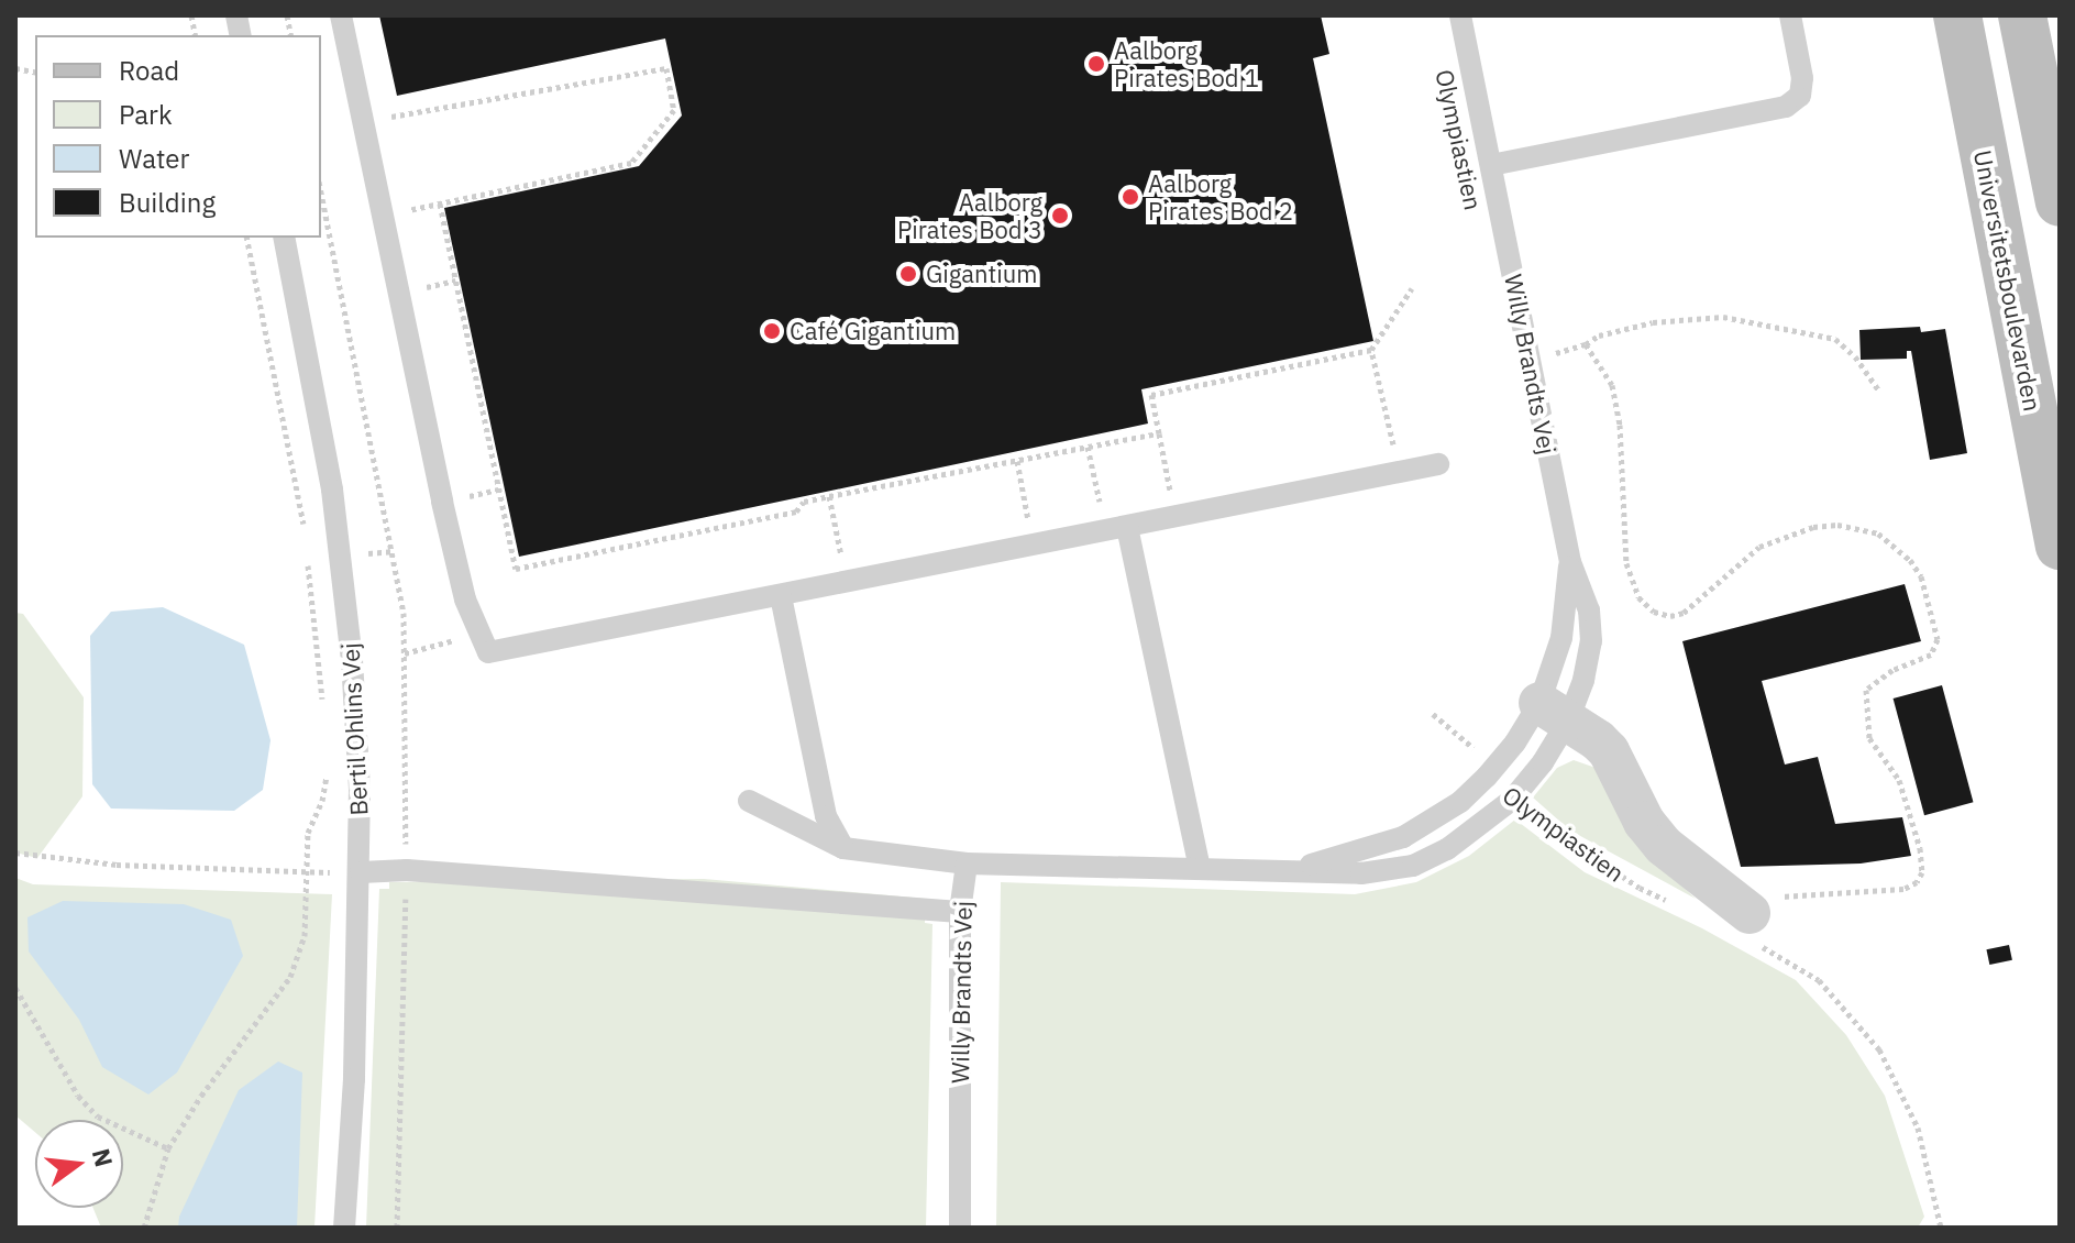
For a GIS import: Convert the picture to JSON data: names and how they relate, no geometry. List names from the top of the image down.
{
  "streets": {
    "main road": ["Universitetsboulevarden"],
    "lane": ["Willy Brandts Vej", "Bertil Ohlins Vej"],
    "path": ["Olympiastien"]
  },
  "crossings": [
    ["Olympiastien", "Willy Brandts Vej"]
  ],
  "places": [
    "Aalborg Pirates Bod 1",
    "Aalborg Pirates Bod 2",
    "Aalborg Pirates Bod 3",
    "Gigantium",
    "Café Gigantium"
  ],
  "legend": [
    "Road",
    "Park",
    "Water",
    "Building"
  ],
  "north": "right"
}
